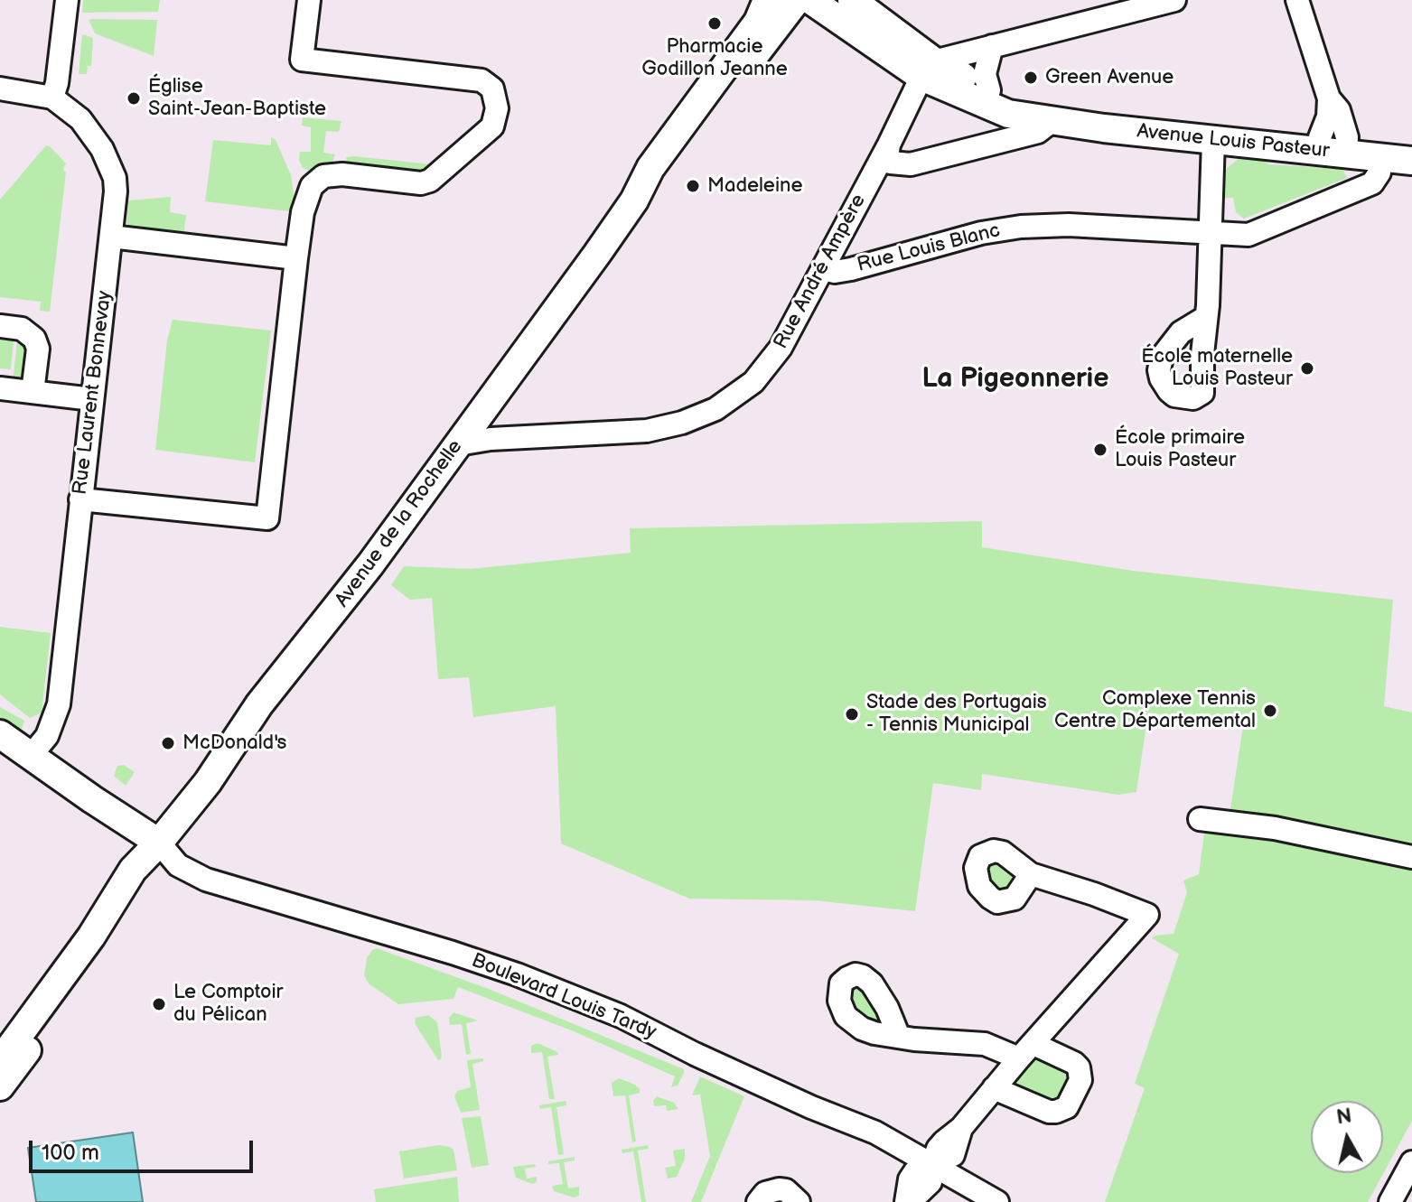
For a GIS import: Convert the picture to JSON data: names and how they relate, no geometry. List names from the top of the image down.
{
  "streets": {
    "main road": ["Avenue Louis Pasteur", "Avenue de la Rochelle"],
    "street": [
      "Rue Louis Blanc",
      "Rue André Ampère",
      "Rue Laurent Bonnevay",
      "Boulevard Louis Tardy"
    ]
  },
  "crossings": [
    ["Avenue Louis Pasteur", "Rue Louis Blanc"],
    ["Avenue Louis Pasteur", "Rue André Ampère"],
    ["Avenue Louis Pasteur", "Avenue de la Rochelle"],
    ["Rue Louis Blanc", "Rue André Ampère"],
    ["Rue André Ampère", "Avenue de la Rochelle"],
    ["Avenue de la Rochelle", "Boulevard Louis Tardy"]
  ],
  "districts": ["La Pigeonnerie"],
  "places": [
    "Pharmacie Godillon Jeanne",
    "Green Avenue",
    "Église Saint-Jean-Baptiste",
    "Madeleine",
    "École maternelle Louis Pasteur",
    "École primaire Louis Pasteur",
    "Complexe Tennis Centre Départemental",
    "Stade des Portugais - Tennis Municipal",
    "McDonald's",
    "Le Comptoir du Pélican"
  ],
  "scale_bar": "100 m",
  "north": "top"
}
